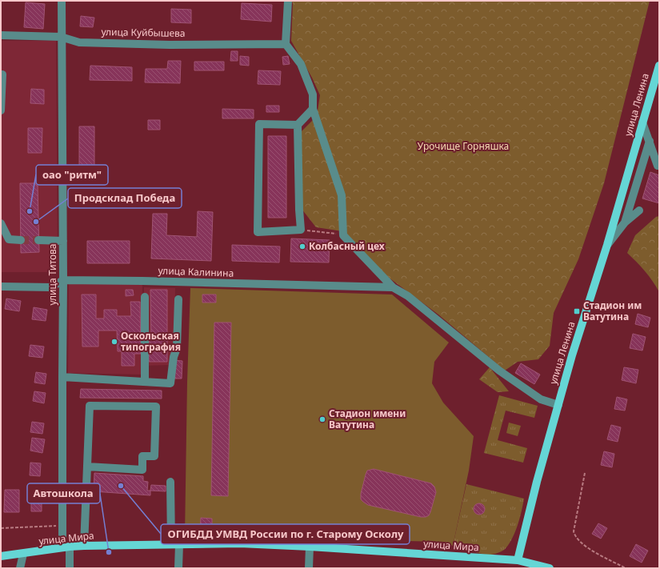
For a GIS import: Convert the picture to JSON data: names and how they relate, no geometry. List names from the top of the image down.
{
  "streets": {
    "main road": ["улица Ленина", "улица Мира"],
    "street": ["улица Куйбышева", "улица Калинина", "улица Титова"]
  },
  "crossings": [
    ["улица Куйбышева", "улица Титова"],
    ["улица Ленина", "улица Мира"],
    ["улица Калинина", "улица Титова"],
    ["улица Титова", "улица Мира"]
  ],
  "parks": ["Урочище Горняшка"],
  "places": {
    "other": [
      "оао \"ритм\"",
      "Продсклад Победа",
      "Колбасный цех",
      "Оскольская типография",
      "Стадион имени Ватутина",
      "ОГИБДД УМВД России по г. Старому Осколу",
      "Автошкола"
    ],
    "transit": ["Стадион им Ватутина"]
  }
}
